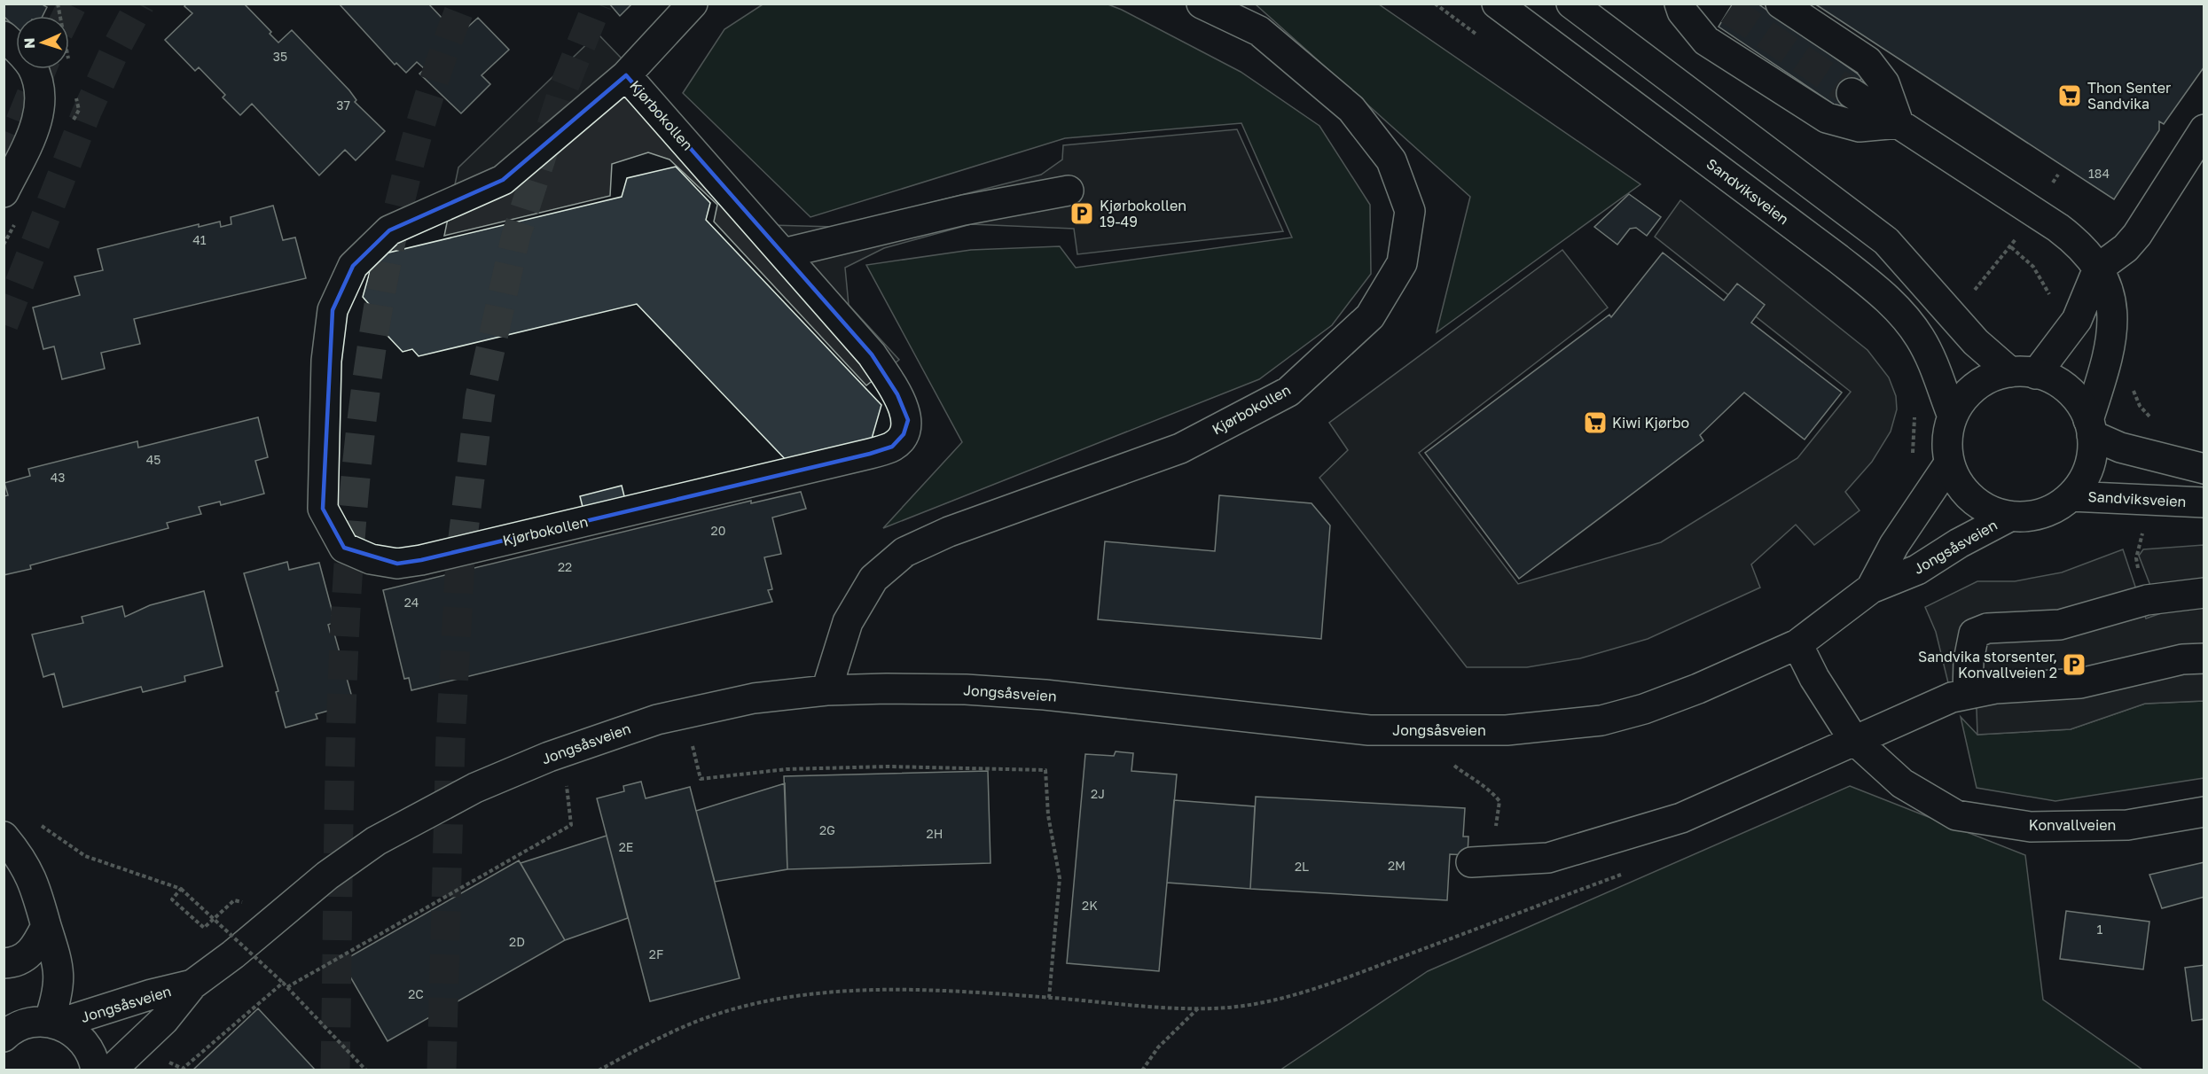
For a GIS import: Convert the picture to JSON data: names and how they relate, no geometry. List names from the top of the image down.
{
  "streets": {
    "street": [
      "Kjørbokollen",
      "Sandviksveien",
      "Jongsåsveien",
      "Konvallveien"
    ]
  },
  "crossings": [
    ["Kjørbokollen", "Jongsåsveien"],
    ["Sandviksveien", "Jongsåsveien"],
    ["Jongsåsveien", "Konvallveien"]
  ],
  "places": {
    "supermarket": ["Thon Senter Sandvika", "Kiwi Kjørbo"],
    "parking": ["Kjørbokollen 19-49", "Sandvika storsenter, Konvallveien 2"]
  },
  "house_numbers": [
    "35",
    "37",
    "184",
    "41",
    "45",
    "43",
    "20",
    "22",
    "24",
    "2J",
    "2G",
    "2H",
    "2E",
    "2M",
    "2L",
    "2K",
    "1",
    "2D",
    "2F",
    "2C"
  ],
  "north": "left"
}
